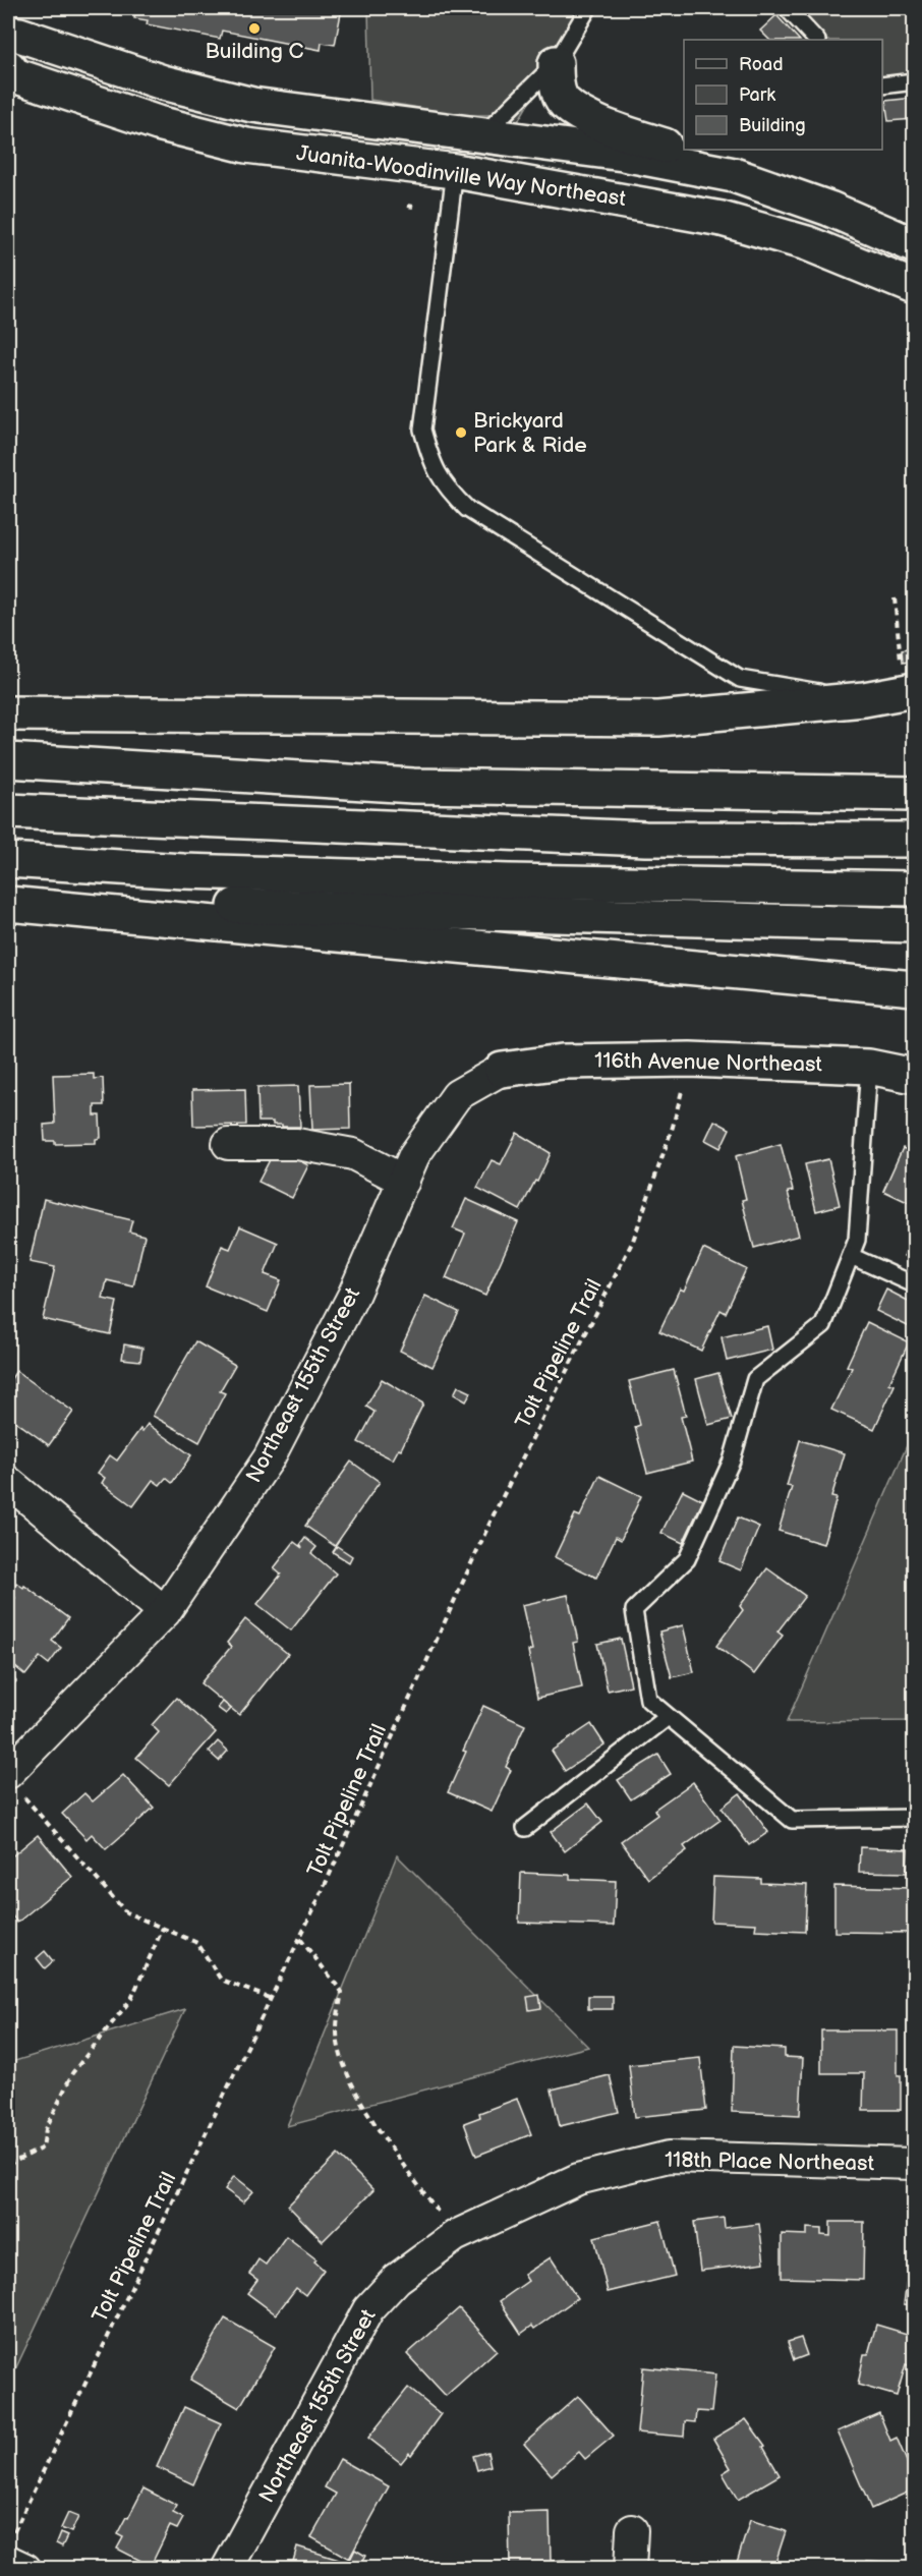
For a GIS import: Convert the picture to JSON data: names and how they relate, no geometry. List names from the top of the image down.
{
  "streets": {
    "main road": ["Juanita-Woodinville Way Northeast", "116th Avenue Northeast"],
    "street": ["Northeast 155th Street", "118th Place Northeast"],
    "path": ["Tolt Pipeline Trail"]
  },
  "crossings": [
    ["116th Avenue Northeast", "Tolt Pipeline Trail"],
    ["116th Avenue Northeast", "Northeast 155th Street"],
    ["Northeast 155th Street", "118th Place Northeast"]
  ],
  "places": ["Building C", "Brickyard Park & Ride"],
  "legend": ["Road", "Park", "Building"]
}
